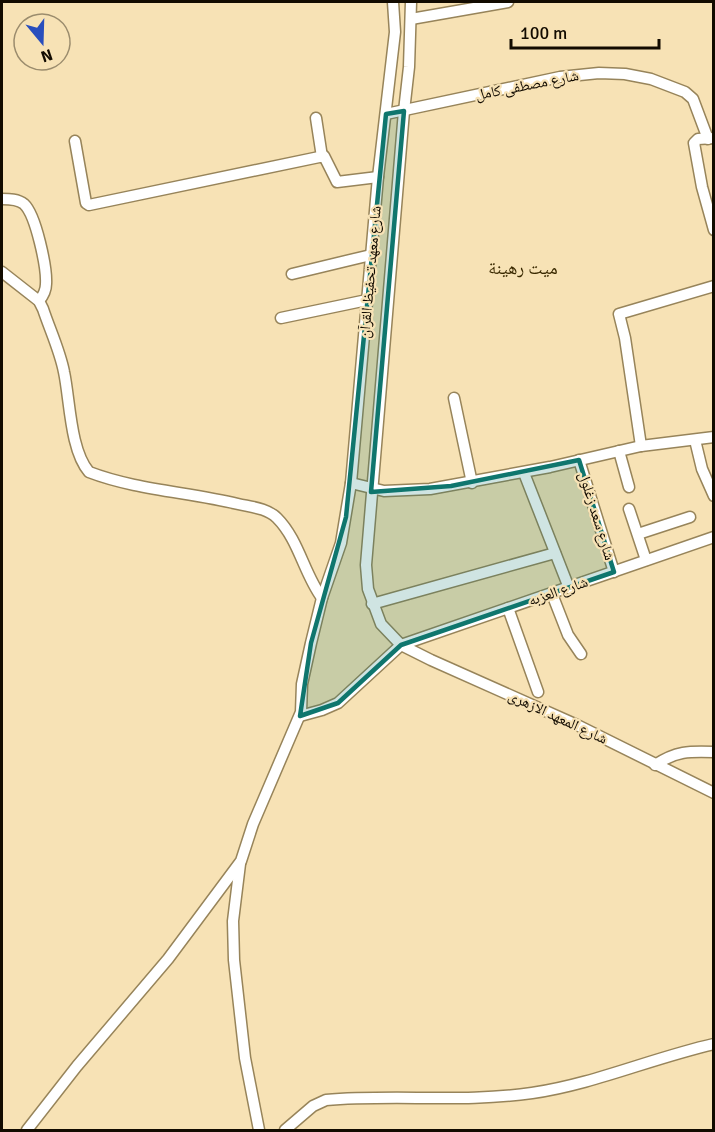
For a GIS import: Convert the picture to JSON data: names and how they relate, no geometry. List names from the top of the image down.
{
  "streets": {
    "street": [
      "شارع مصطفى كامل",
      "شارع معهد تحفيظ القرآن",
      "شارع سعد زغلول",
      "شارع العزبه",
      "شارع المعهد الازهرى"
    ]
  },
  "crossings": [
    ["شارع مصطفى كامل", "شارع معهد تحفيظ القرآن"],
    ["شارع سعد زغلول", "شارع العزبه"],
    ["شارع العزبه", "شارع المعهد الازهرى"]
  ],
  "districts": ["ميت رهينة"],
  "scale_bar": "100 m",
  "north": "bottom"
}
